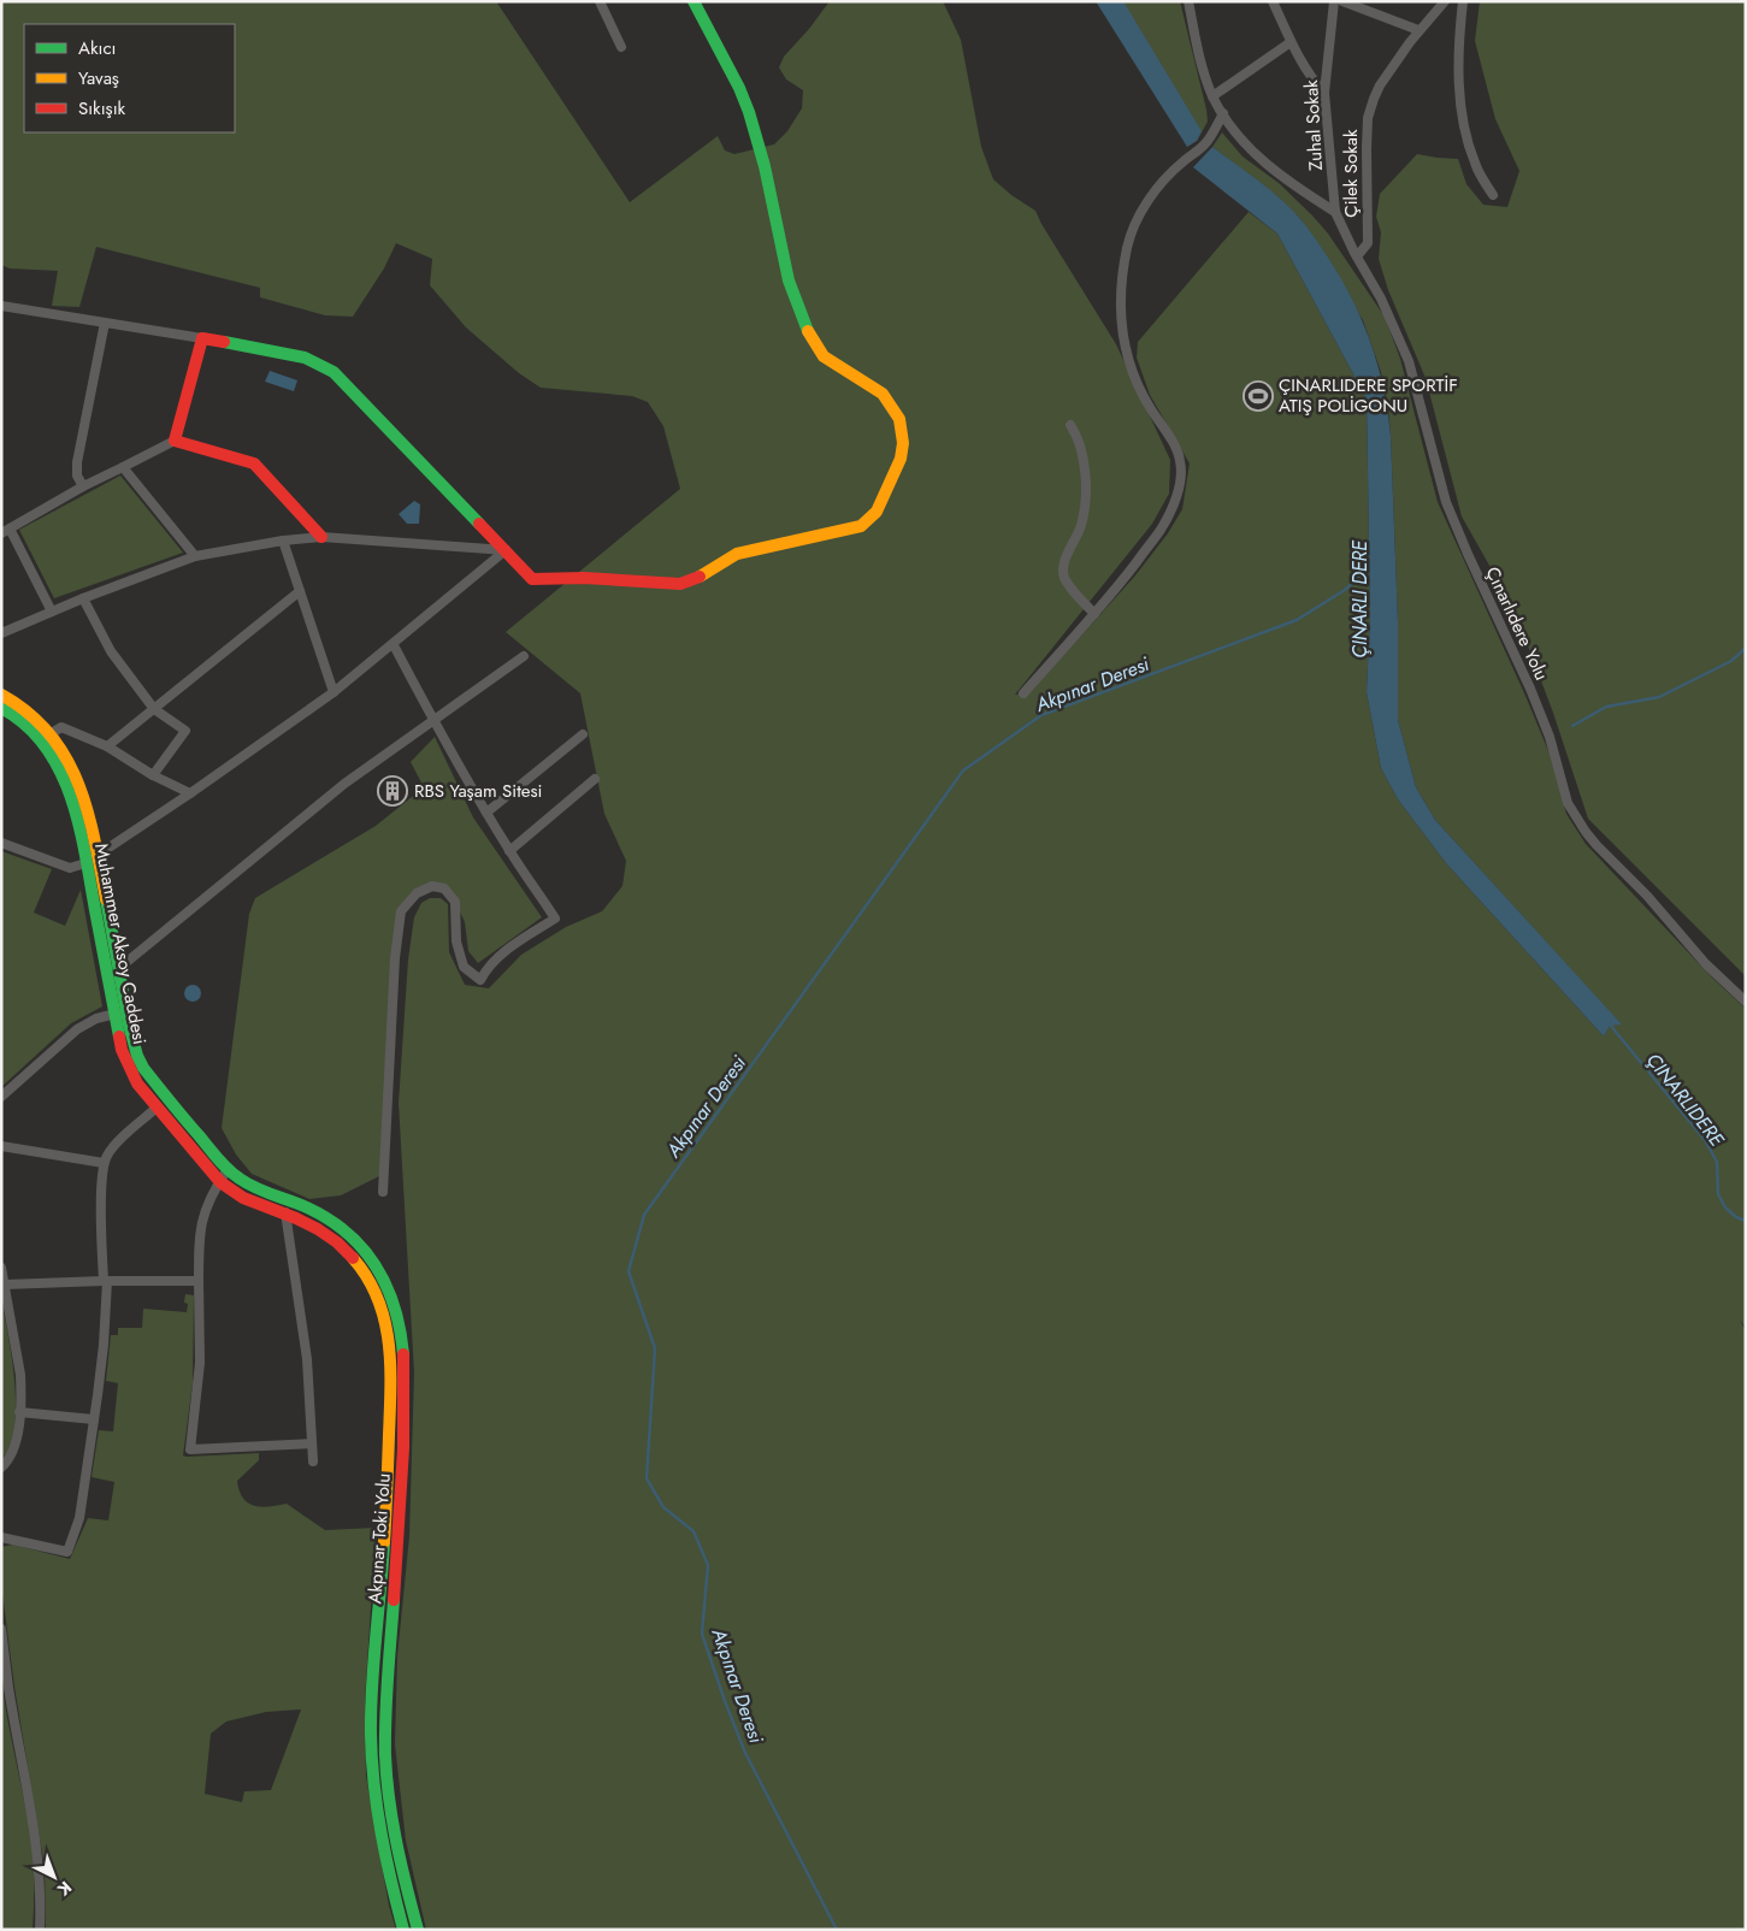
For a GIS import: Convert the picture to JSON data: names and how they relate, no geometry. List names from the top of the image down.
{
  "streets": {
    "main road": ["Muhammer Aksoy Caddesi", "Akpınar Toki Yolu"],
    "street": ["Zuhal Sokak", "Çilek Sokak", "Çınarlıdere Yolu"]
  },
  "crossings": [
    ["Zuhal Sokak", "Çınarlıdere Yolu"],
    ["Çilek Sokak", "Çınarlıdere Yolu"],
    ["Muhammer Aksoy Caddesi", "Akpınar Toki Yolu"]
  ],
  "water": ["ÇINARLI DERE", "Akpınar Deresi", "ÇINARLIDERE"],
  "places": {
    "sports": ["ÇINARLIDERE SPORTİF ATIŞ POLİGONU"],
    "building": ["RBS Yaşam Sitesi"]
  },
  "legend": ["Akıcı", "Yavaş", "Sıkışık"],
  "north": "bottom right"
}
